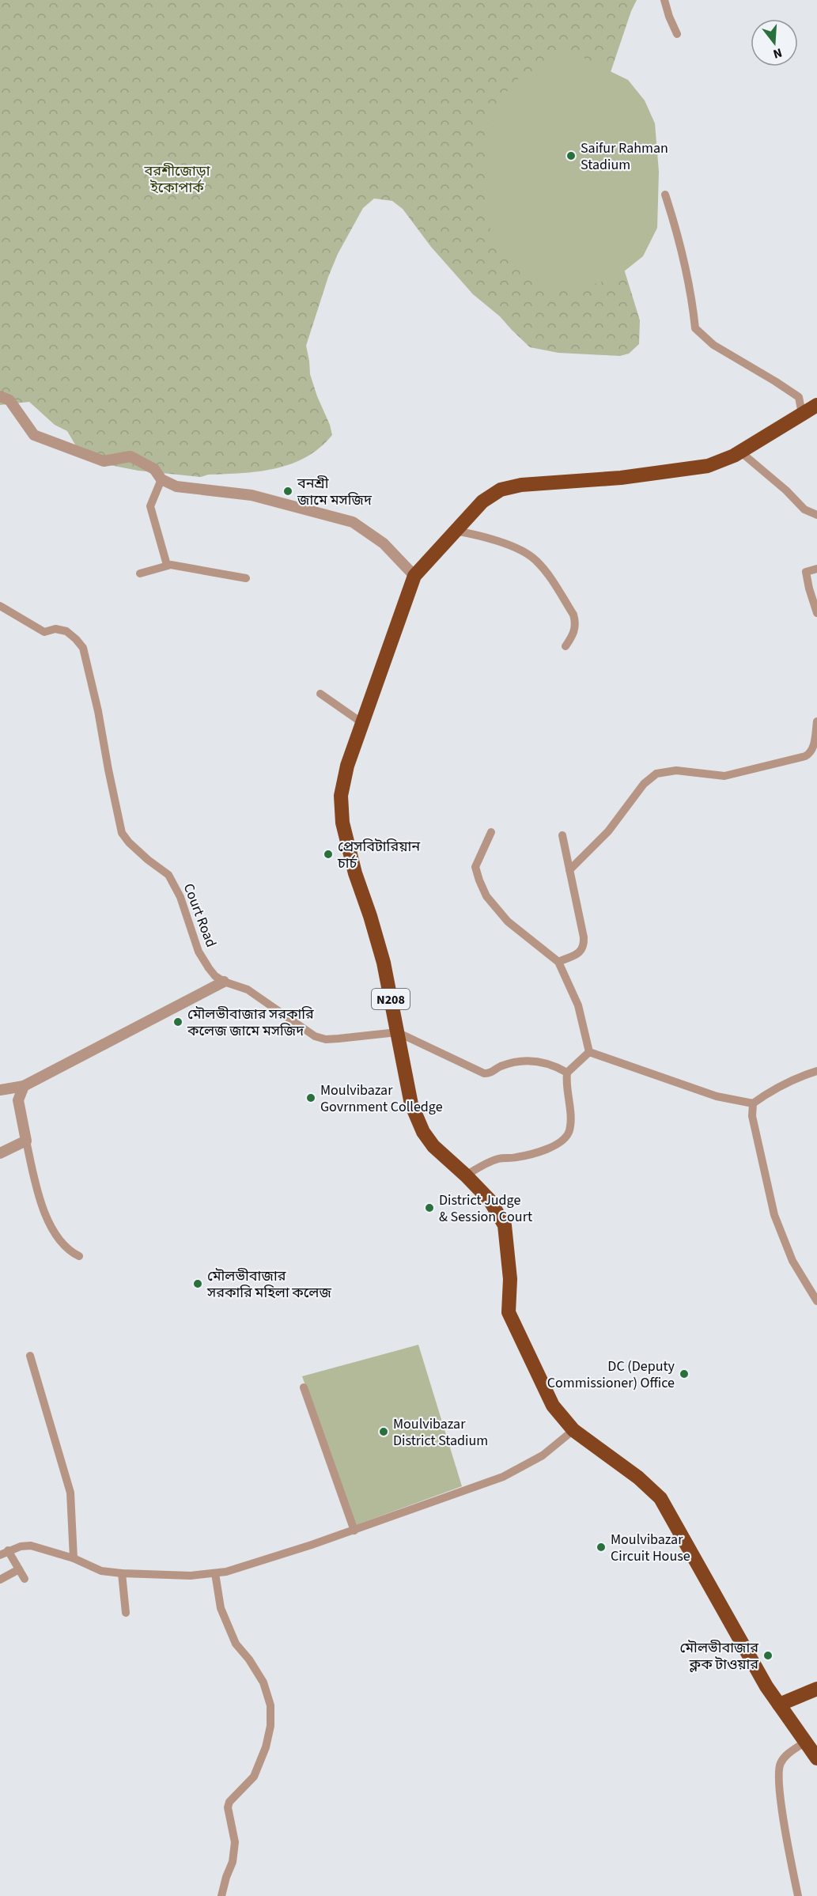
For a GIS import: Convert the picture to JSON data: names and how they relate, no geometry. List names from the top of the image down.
{
  "streets": {
    "highway": ["N208"],
    "street": ["Court Road"]
  },
  "crossings": [
    ["Court Road", "N208"]
  ],
  "parks": ["বরশীজোড়া ইকোপার্ক"],
  "places": [
    "Saifur Rahman Stadium",
    "বনশ্রী জামে মসজিদ",
    "প্রেসবিটারিয়ান চার্চ",
    "মৌলভীবাজার সরকারি কলেজ জামে মসজিদ",
    "Moulvibazar Govrnment Colledge",
    "District Judge & Session Court",
    "মৌলভীবাজার সরকারি মহিলা কলেজ",
    "DC (Deputy Commissioner) Office",
    "Moulvibazar District Stadium",
    "Moulvibazar Circuit House",
    "মৌলভীবাজার ক্লক টাওয়ার"
  ],
  "north": "bottom"
}
